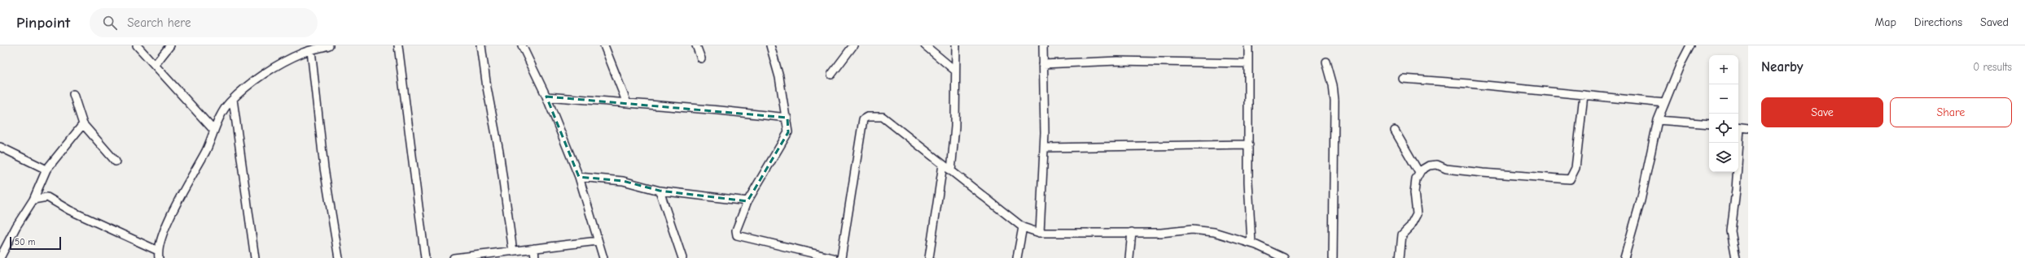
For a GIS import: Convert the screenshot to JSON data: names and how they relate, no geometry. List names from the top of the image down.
{
  "scale_bar": "50 m",
  "page": {
    "header": "Pinpoint",
    "search": "Search here",
    "nav": ["Map", "Directions", "Saved"],
    "heading": ["Nearby", "0 results"],
    "map_buttons": ["+", "−"],
    "buttons": ["Save", "Share"],
    "scale": "50 m"
  }
}
